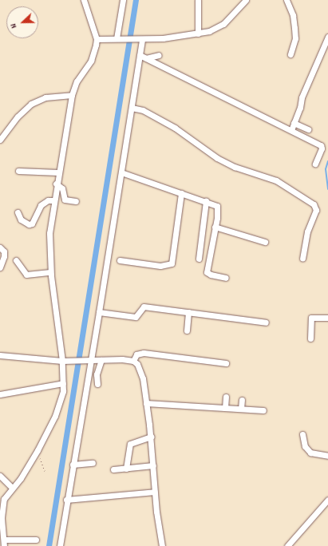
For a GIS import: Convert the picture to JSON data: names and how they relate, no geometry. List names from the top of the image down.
{
  "north": "left"
}
